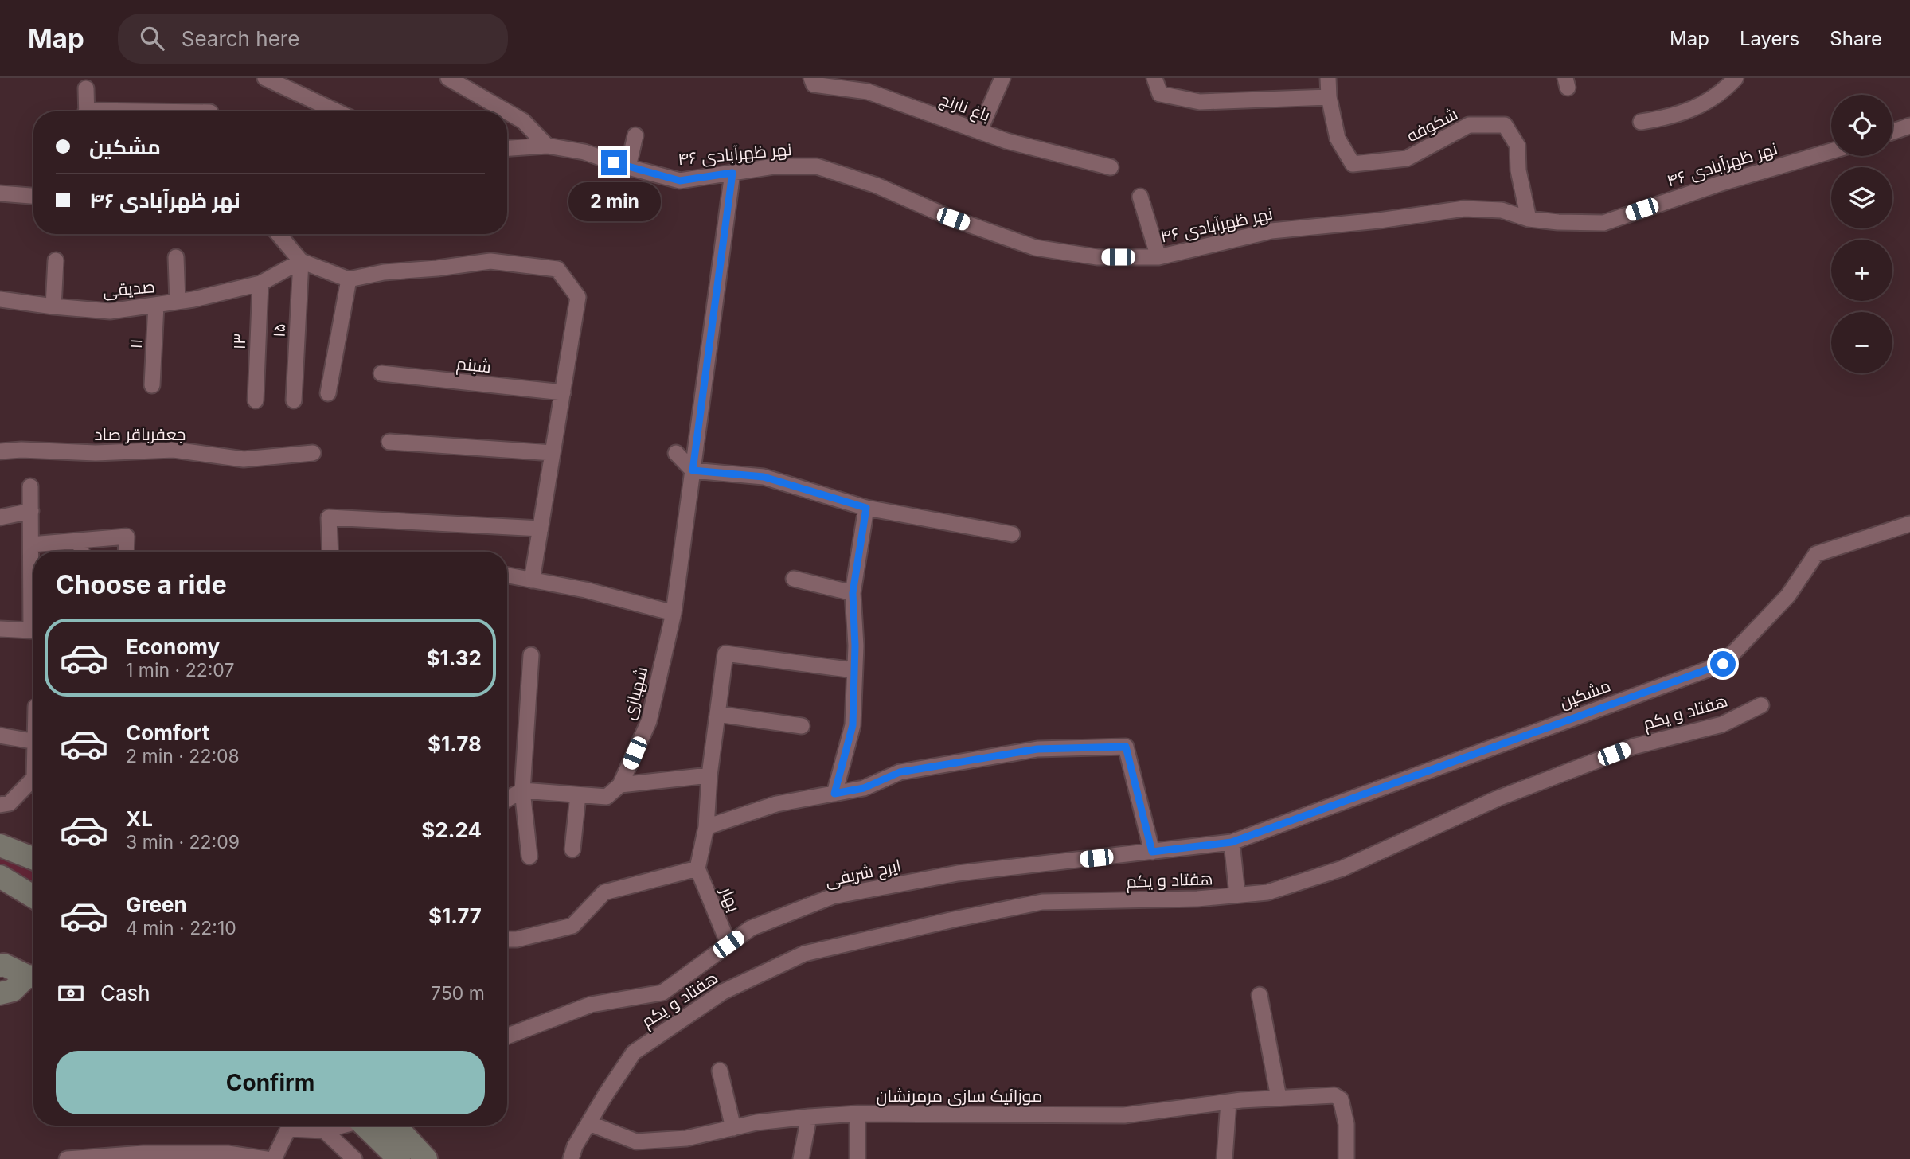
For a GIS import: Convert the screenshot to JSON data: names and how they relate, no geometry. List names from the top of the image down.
{
  "streets": {
    "street": [
      "باغ نارنج",
      "شکوفه",
      "نهر ظهرآبادی ۴۶",
      "صدیقی",
      "۱۵",
      "۱۳",
      "۱۱",
      "شبنم",
      "جعفرباقر صاد",
      "شهبازی",
      "مشکین",
      "هفتاد و یکم",
      "ایرج شریفی",
      "بهار",
      "موزائیک سازی مرمرنشان"
    ]
  },
  "crossings": [
    ["شکوفه", "نهر ظهرآبادی ۴۶"],
    ["نهر ظهرآبادی ۴۶", "شهبازی"],
    ["صدیقی", "۱۵"],
    ["صدیقی", "۱۳"],
    ["صدیقی", "۱۱"],
    ["مشکین", "ایرج شریفی"],
    ["هفتاد و یکم", "موزائیک سازی مرمرنشان"],
    ["ایرج شریفی", "بهار"]
  ],
  "page": {
    "header": "Map",
    "search": "Search here",
    "nav": ["Map", "Layers", "Share"],
    "map_buttons": ["+", "−"],
    "banner": ["مشکین", "نهر ظهرآبادی ۴۶"],
    "bubble": "2 min",
    "heading": "Choose a ride",
    "list": [
      {
        "name": "Economy",
        "note": "1 min · 22:07",
        "value": "$1.32"
      },
      {
        "name": "Comfort",
        "note": "2 min · 22:08",
        "value": "$1.78"
      },
      {
        "name": "XL",
        "note": "3 min · 22:09",
        "value": "$2.24"
      },
      {
        "name": "Green",
        "note": "4 min · 22:10",
        "value": "$1.77"
      }
    ],
    "pay": ["Cash", "750 m"],
    "buttons": "Confirm"
  }
}
